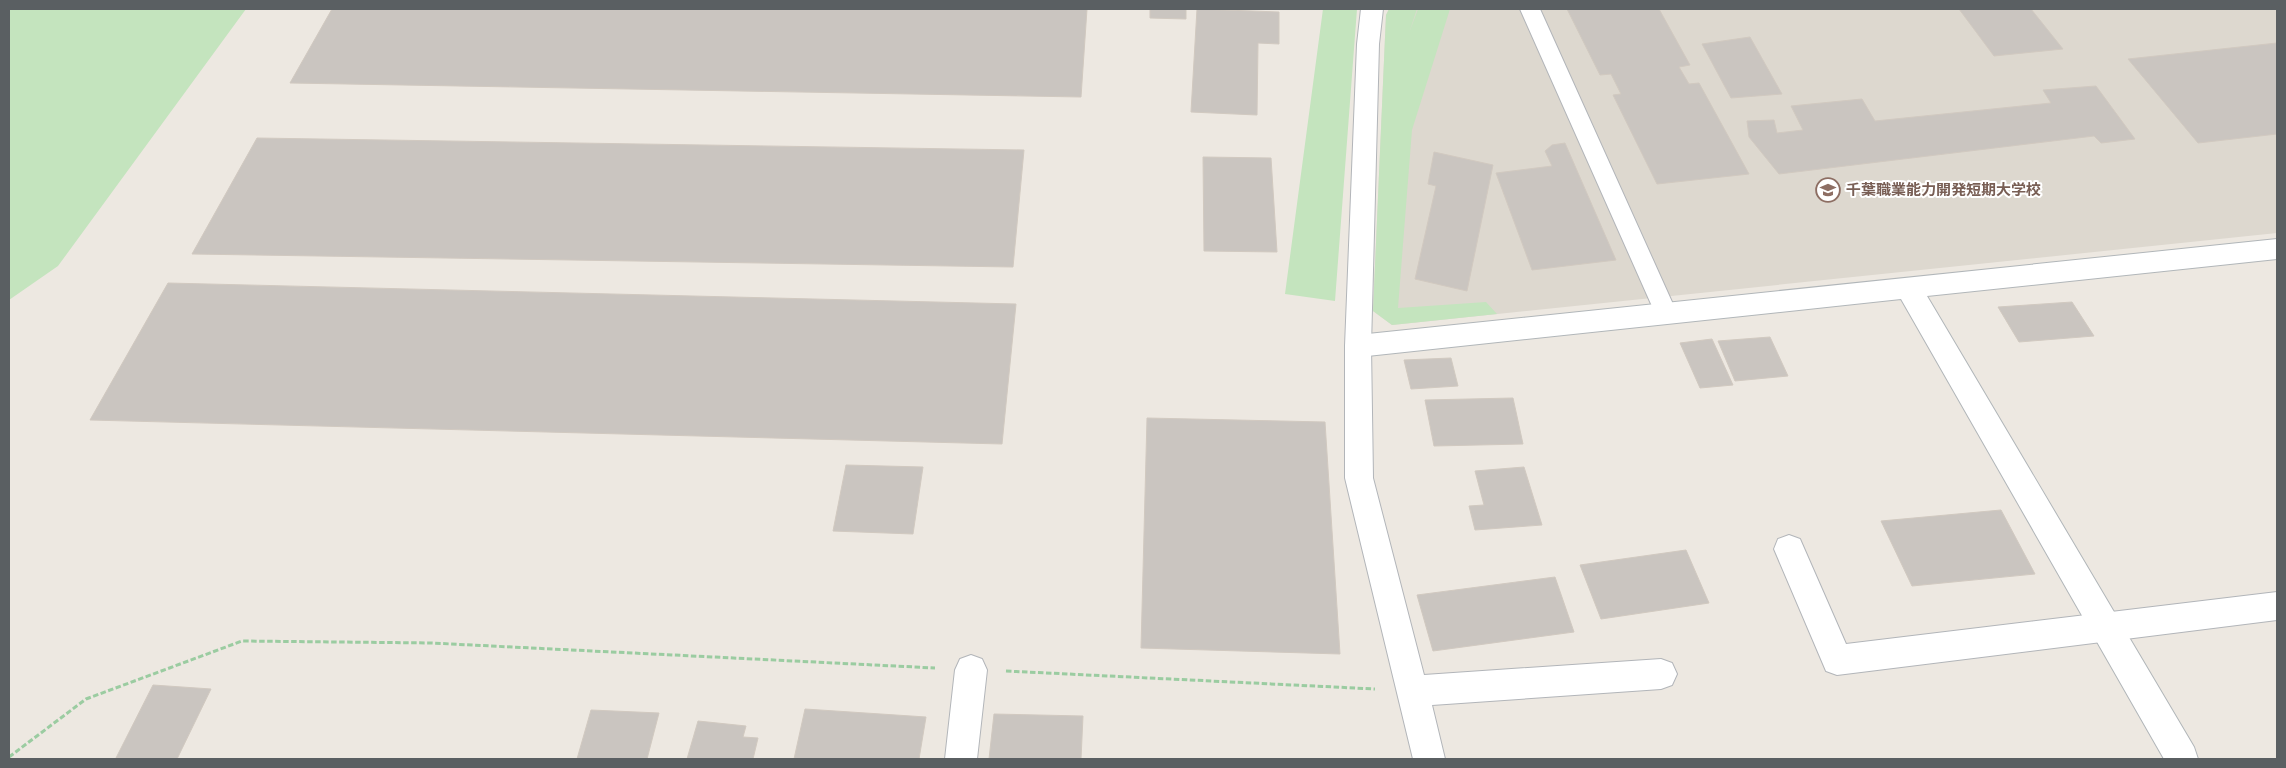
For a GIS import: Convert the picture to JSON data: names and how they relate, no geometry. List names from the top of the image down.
{
  "places": {
    "school or university": ["千葉職業能力開発短期大学校"]
  }
}
